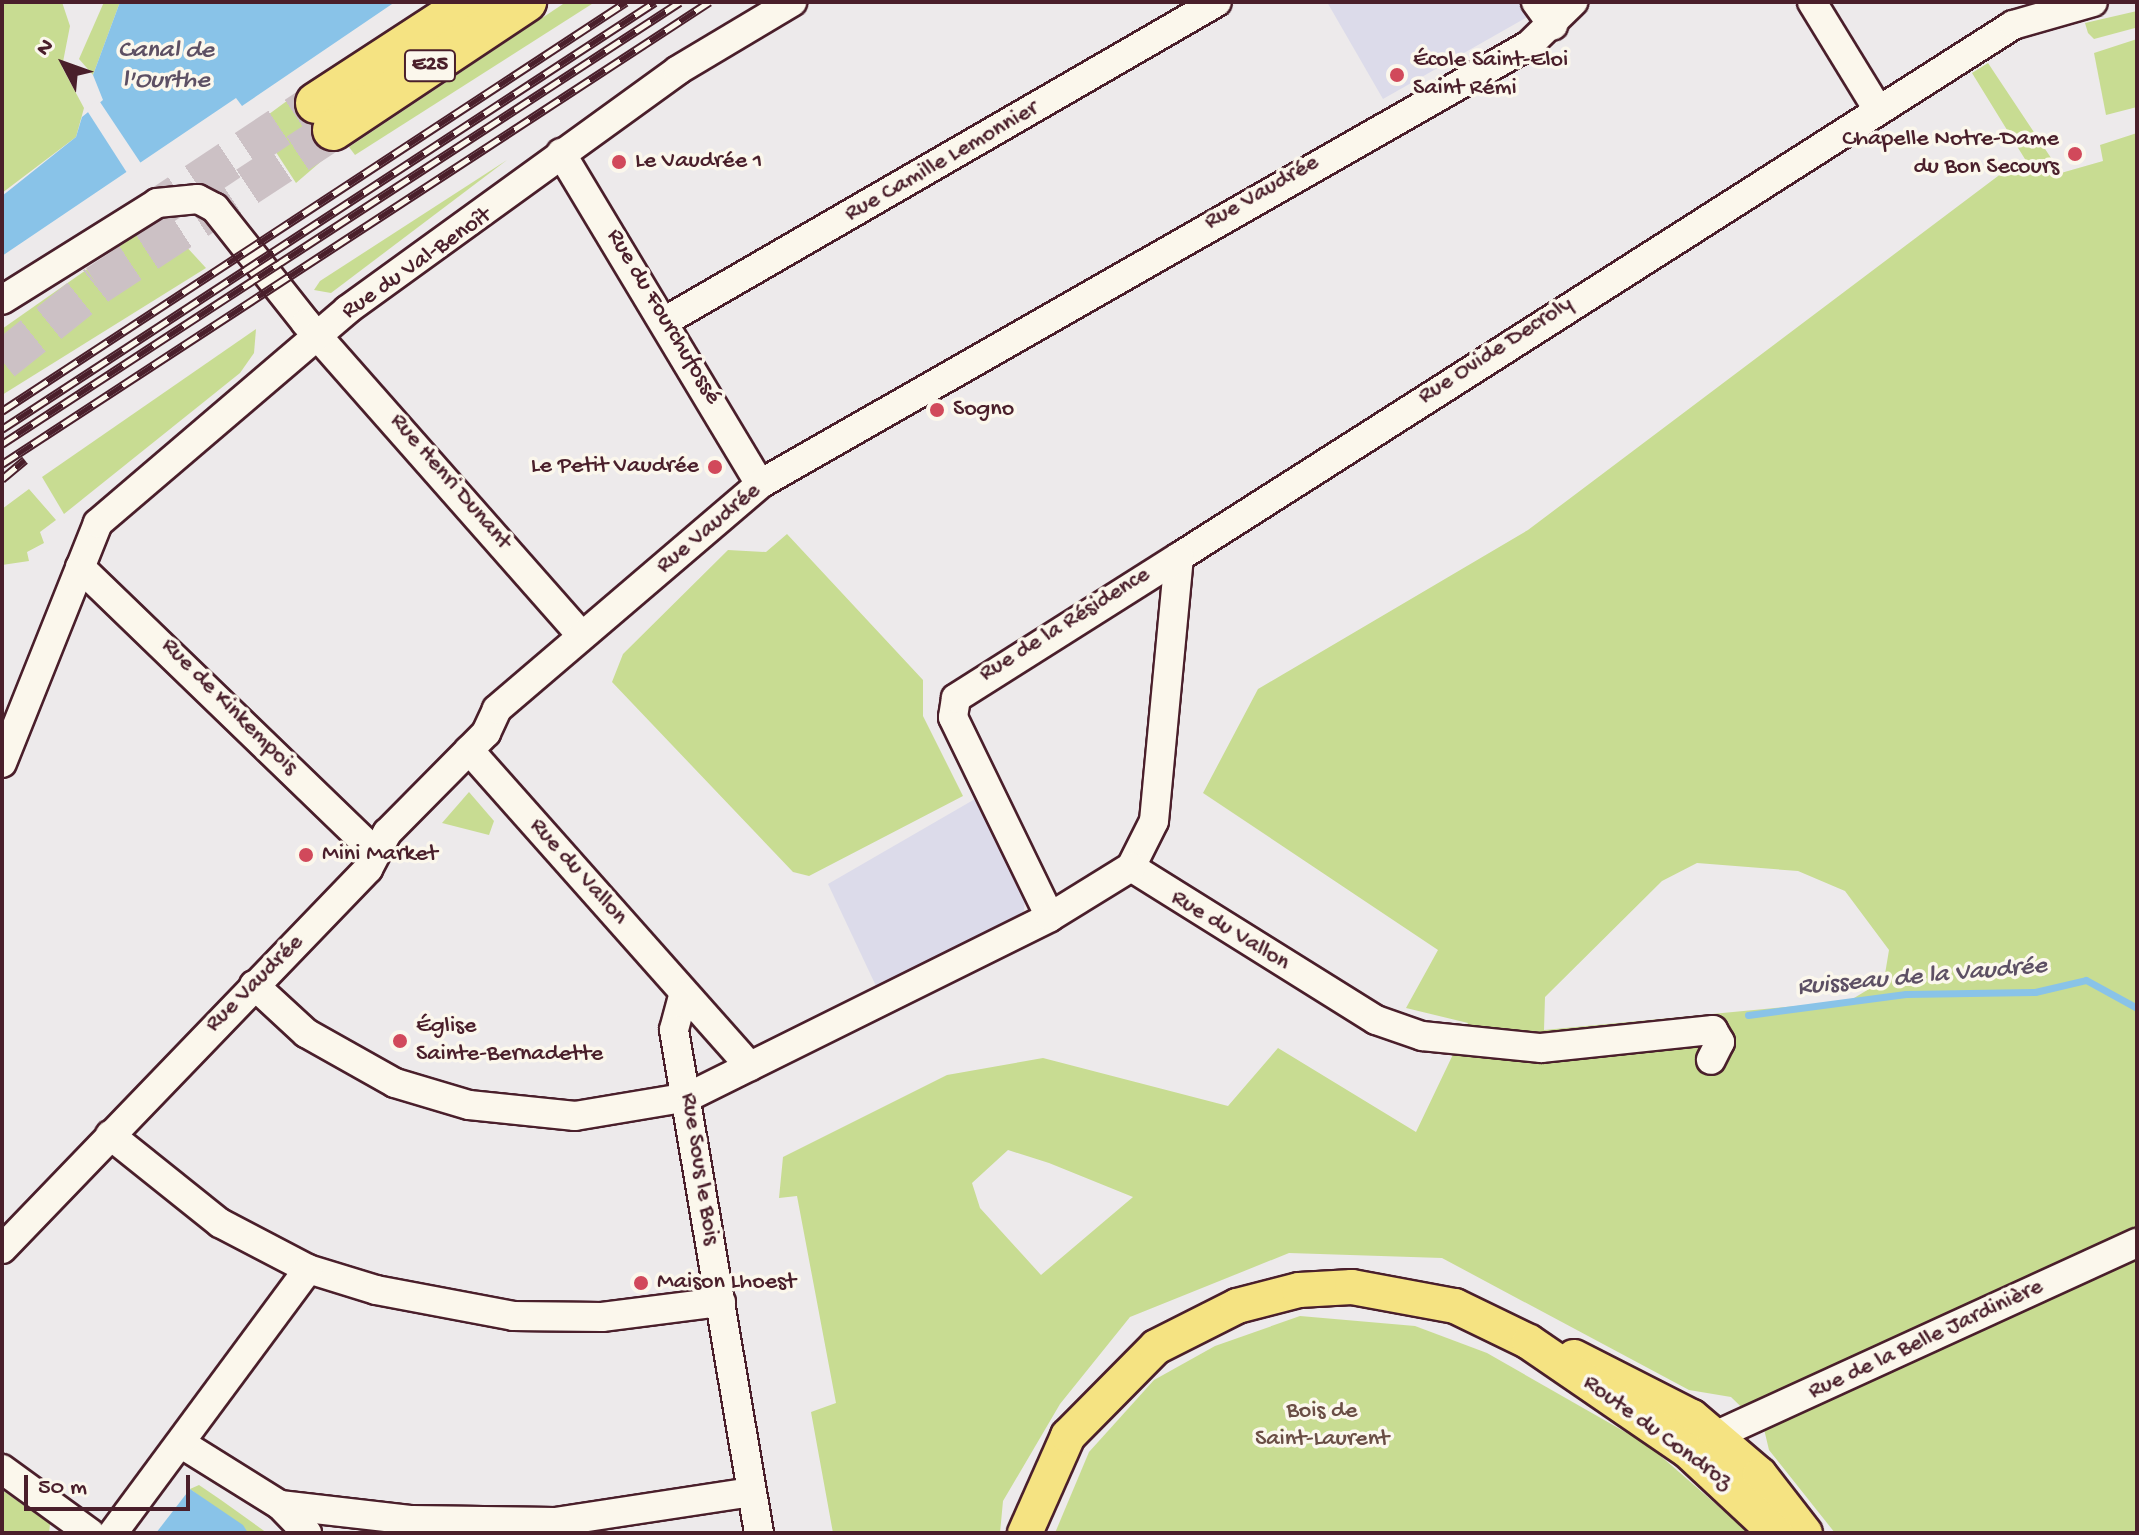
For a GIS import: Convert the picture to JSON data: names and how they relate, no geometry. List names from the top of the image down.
{
  "streets": {
    "highway": ["E25"],
    "main road": ["Route du Condroz"],
    "street": [
      "Rue Camille Lemonnier",
      "Rue Vaudrée",
      "Rue du Val-Benoît",
      "Rue du Fourchufossé",
      "Rue Ovide Decroly",
      "Rue Henri Dunant",
      "Rue de la Résidence",
      "Rue de Kinkempois",
      "Rue du Vallon",
      "Rue Sous le Bois",
      "Rue de la Belle Jardinière"
    ]
  },
  "crossings": [
    ["Rue Camille Lemonnier", "Rue du Fourchufossé"],
    ["Rue Vaudrée", "Rue du Fourchufossé"],
    ["Rue Vaudrée", "Rue Henri Dunant"],
    ["Rue Vaudrée", "Rue de Kinkempois"],
    ["Rue Vaudrée", "Rue du Vallon"],
    ["Rue du Val-Benoît", "Rue du Fourchufossé"],
    ["Rue du Val-Benoît", "Rue Henri Dunant"],
    ["Rue du Val-Benoît", "Rue de Kinkempois"],
    ["Rue Ovide Decroly", "Rue de la Résidence"],
    ["Rue du Vallon", "Rue Sous le Bois"],
    ["Rue de la Belle Jardinière", "Route du Condroz"]
  ],
  "water": ["Canal de l'Ourthe", "Ruisseau de la Vaudrée"],
  "parks": ["Bois de Saint-Laurent"],
  "places": [
    "École Saint-Eloi Saint Rémi",
    "Chapelle Notre-Dame du Bon Secours",
    "Le Vaudrée 1",
    "Sogno",
    "Le Petit Vaudrée",
    "Mini Market",
    "Église Sainte-Bernadette",
    "Maison Lhoest"
  ],
  "scale_bar": "50 m",
  "north": "top left"
}
